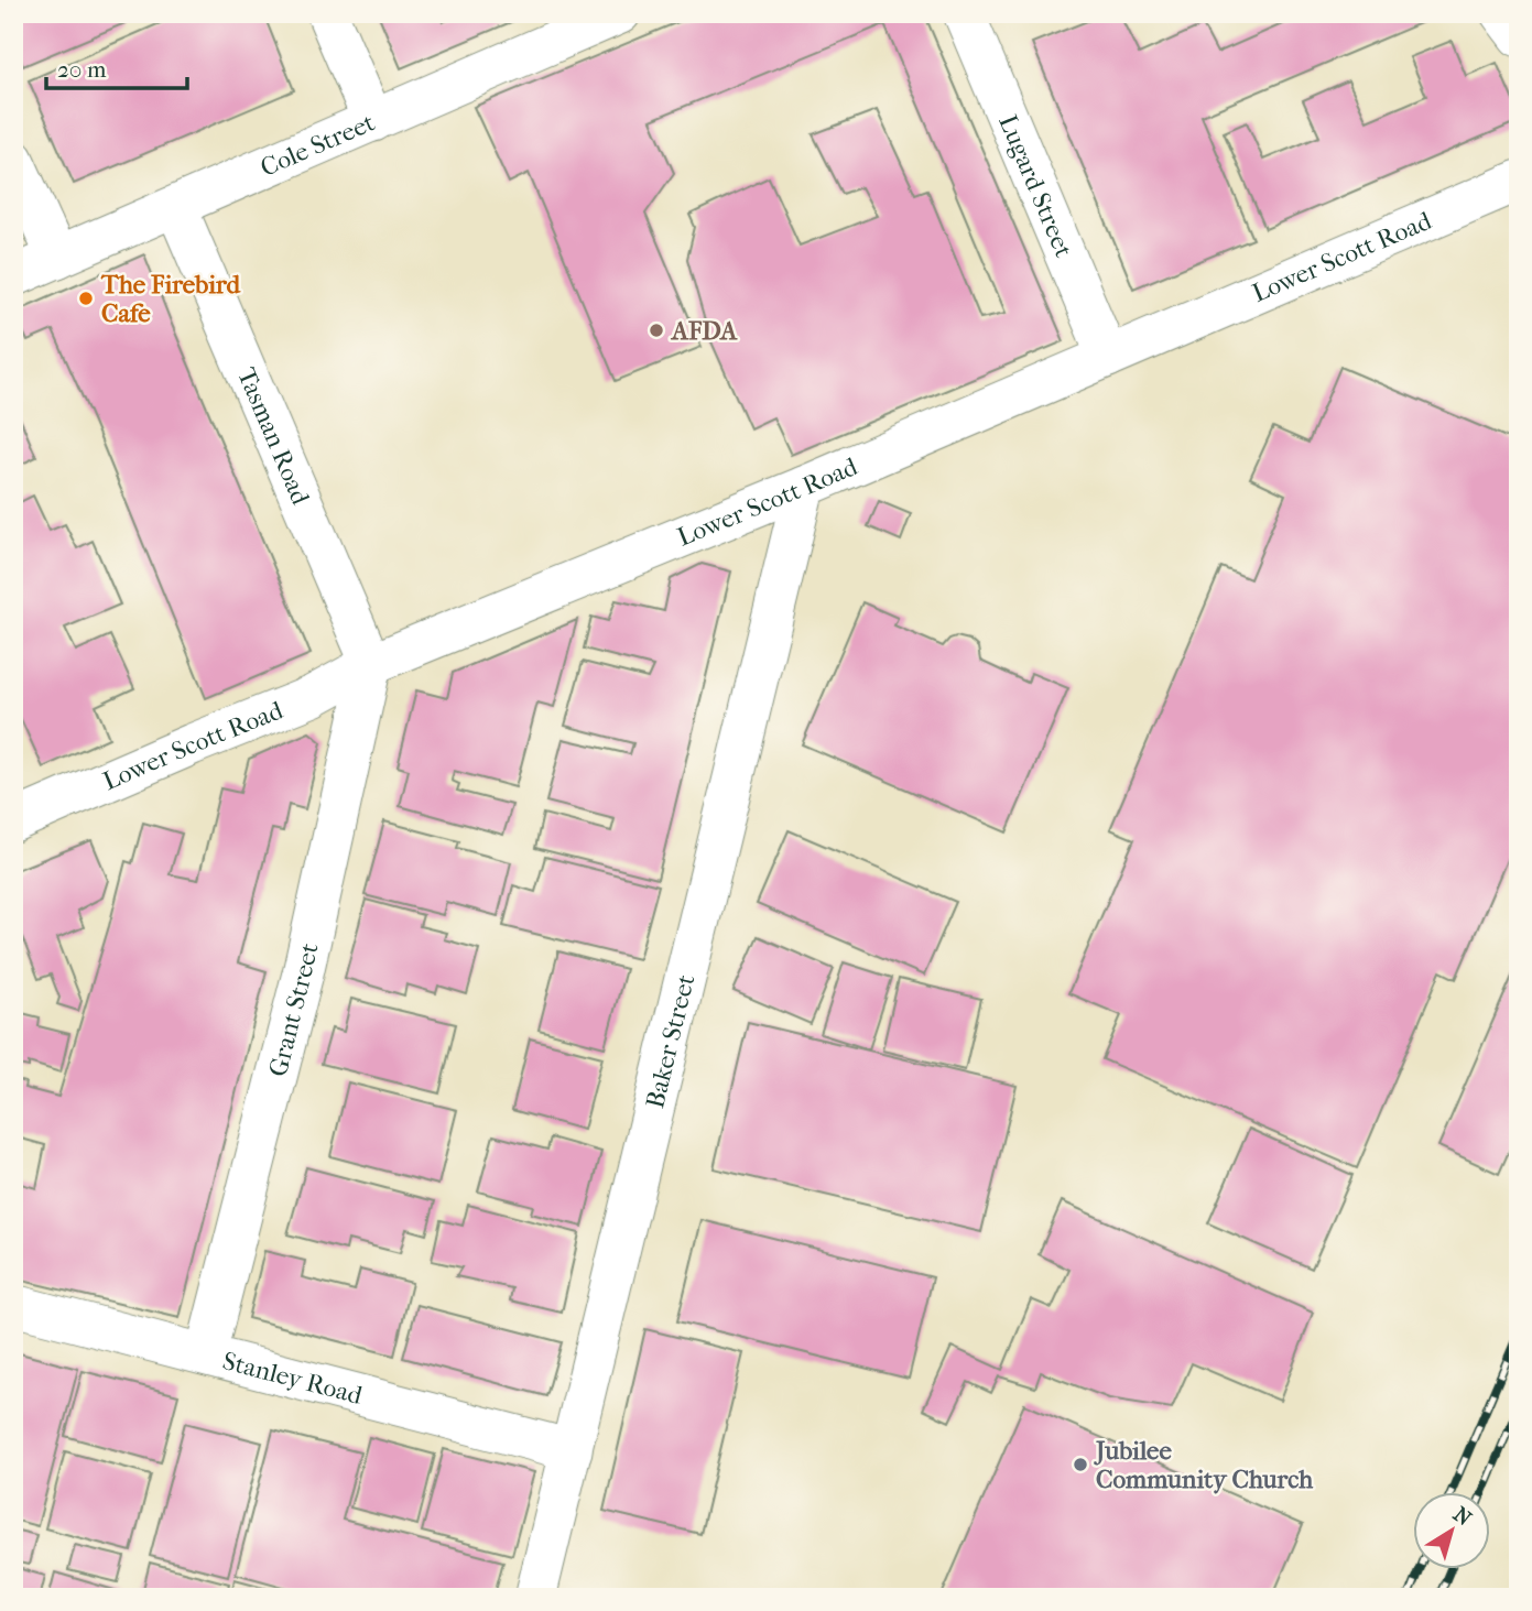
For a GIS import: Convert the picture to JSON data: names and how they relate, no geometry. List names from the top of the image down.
{
  "streets": {
    "street": [
      "Cole Street",
      "Lugard Street",
      "Lower Scott Road",
      "Tasman Road",
      "Grant Street",
      "Baker Street",
      "Stanley Road"
    ]
  },
  "crossings": [
    ["Cole Street", "Tasman Road"],
    ["Lugard Street", "Lower Scott Road"],
    ["Lower Scott Road", "Tasman Road"],
    ["Lower Scott Road", "Grant Street"],
    ["Lower Scott Road", "Baker Street"],
    ["Tasman Road", "Grant Street"],
    ["Grant Street", "Stanley Road"],
    ["Baker Street", "Stanley Road"]
  ],
  "places": ["The Firebird Cafe", "AFDA", "Jubilee Community Church"],
  "scale_bar": "20 m",
  "north": "top right"
}
